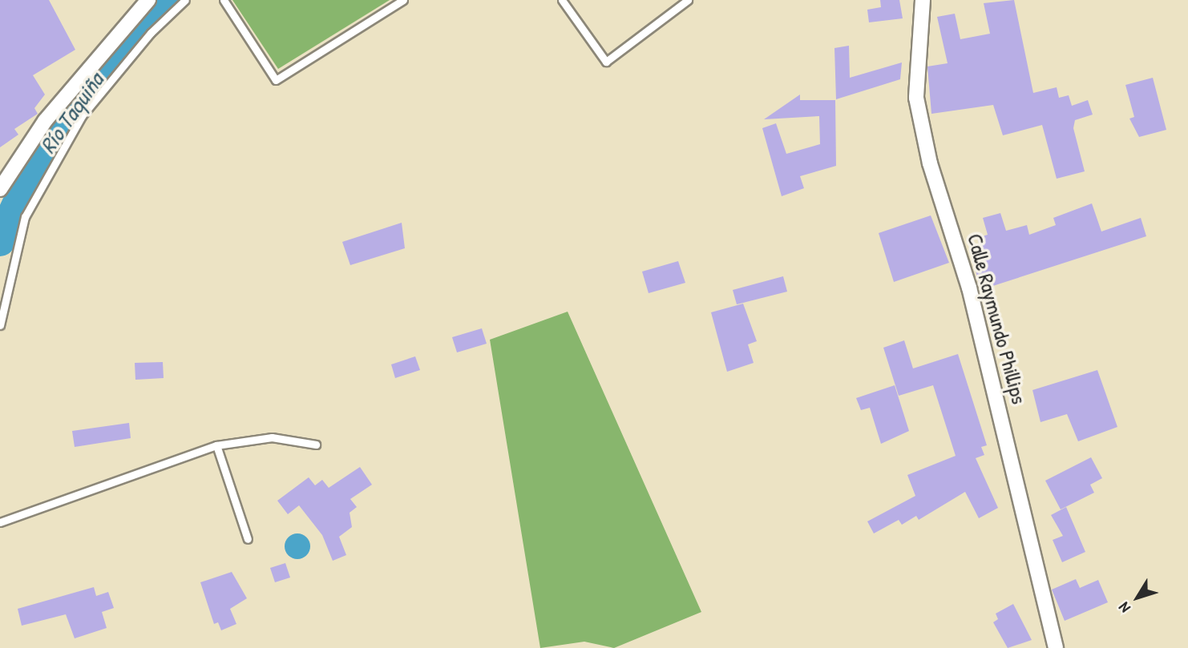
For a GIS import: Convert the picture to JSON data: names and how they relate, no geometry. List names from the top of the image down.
{
  "streets": {
    "street": ["Calle Raymundo Phillips"]
  },
  "water": ["Río Taquiña"],
  "north": "bottom left"
}
